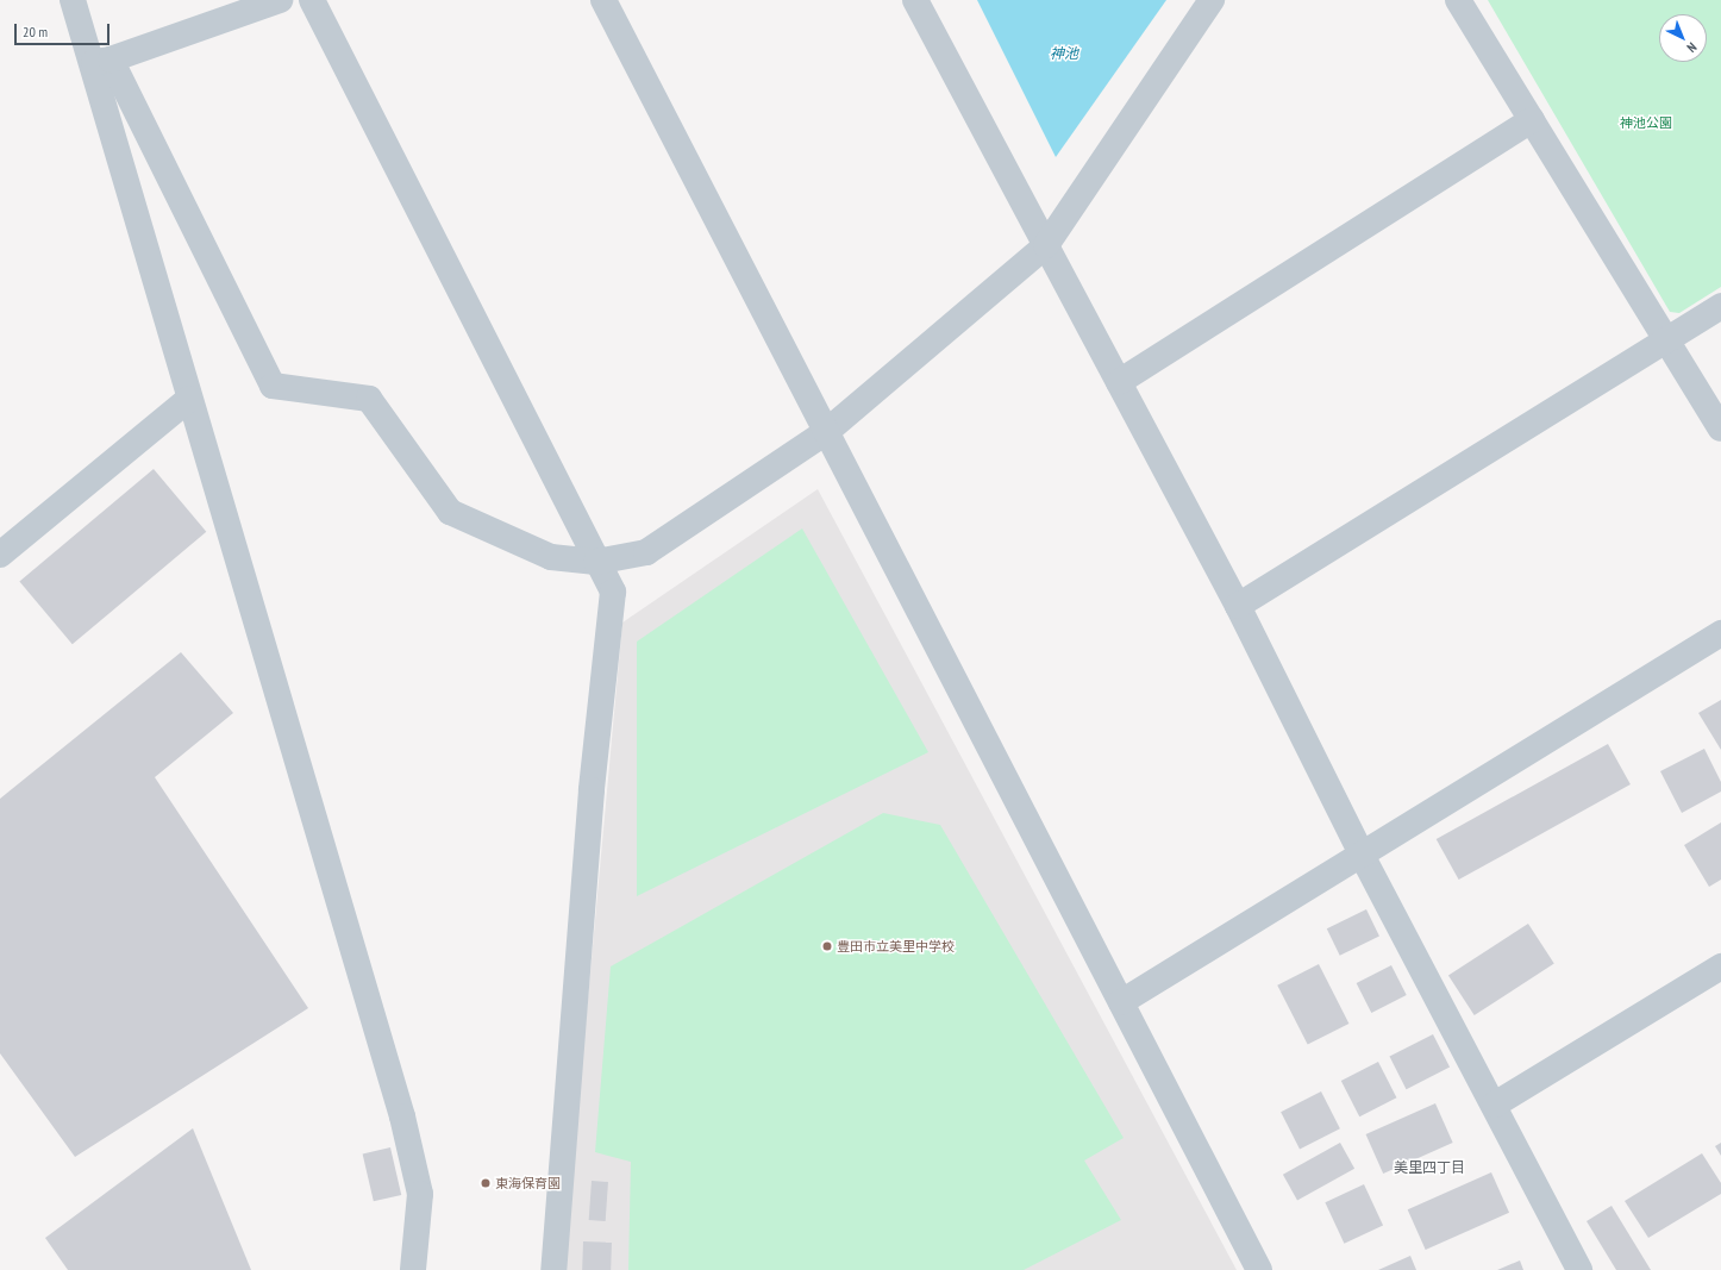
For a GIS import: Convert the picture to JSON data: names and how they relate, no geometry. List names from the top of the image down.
{
  "districts": ["美里四丁目"],
  "water": ["神池"],
  "parks": ["神池公園"],
  "places": ["豊田市立美里中学校", "東海保育園"],
  "scale_bar": "20 m",
  "north": "bottom right"
}
